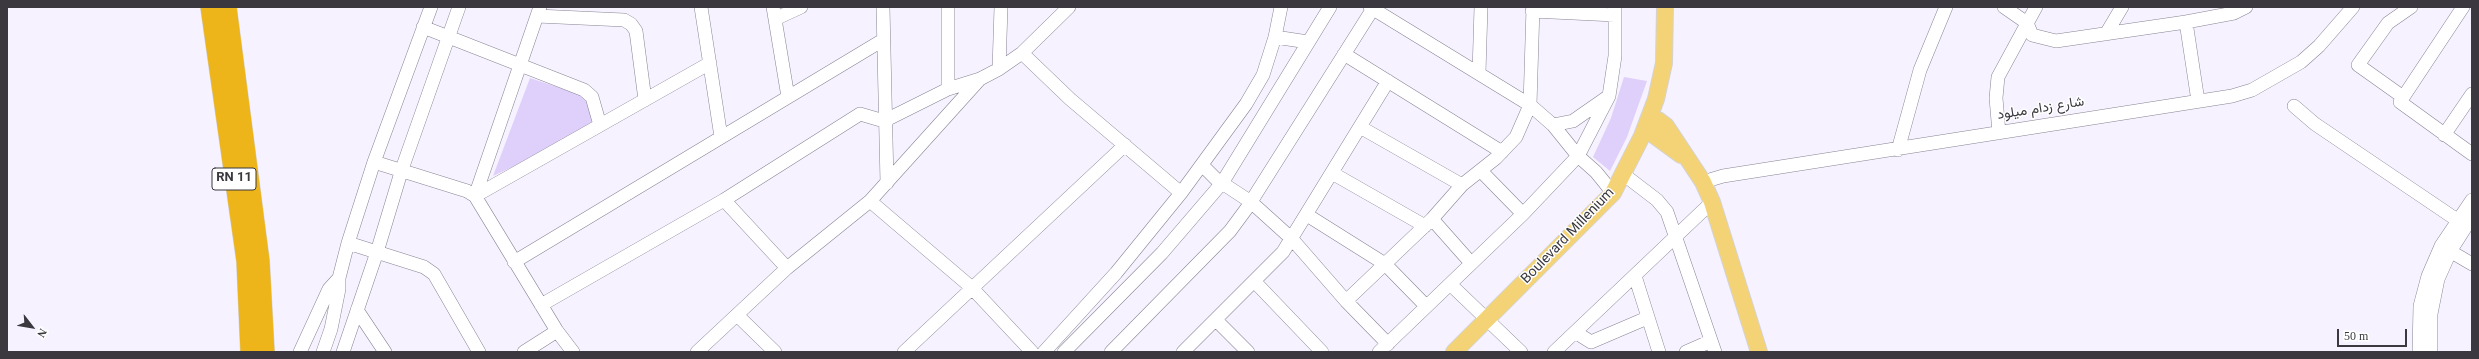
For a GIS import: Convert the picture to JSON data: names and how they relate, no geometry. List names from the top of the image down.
{
  "streets": {
    "highway": ["RN 11"],
    "main road": ["Boulevard Millenium"],
    "street": ["شارع زدام ميلود"]
  },
  "scale_bar": "50 m",
  "north": "bottom right"
}
